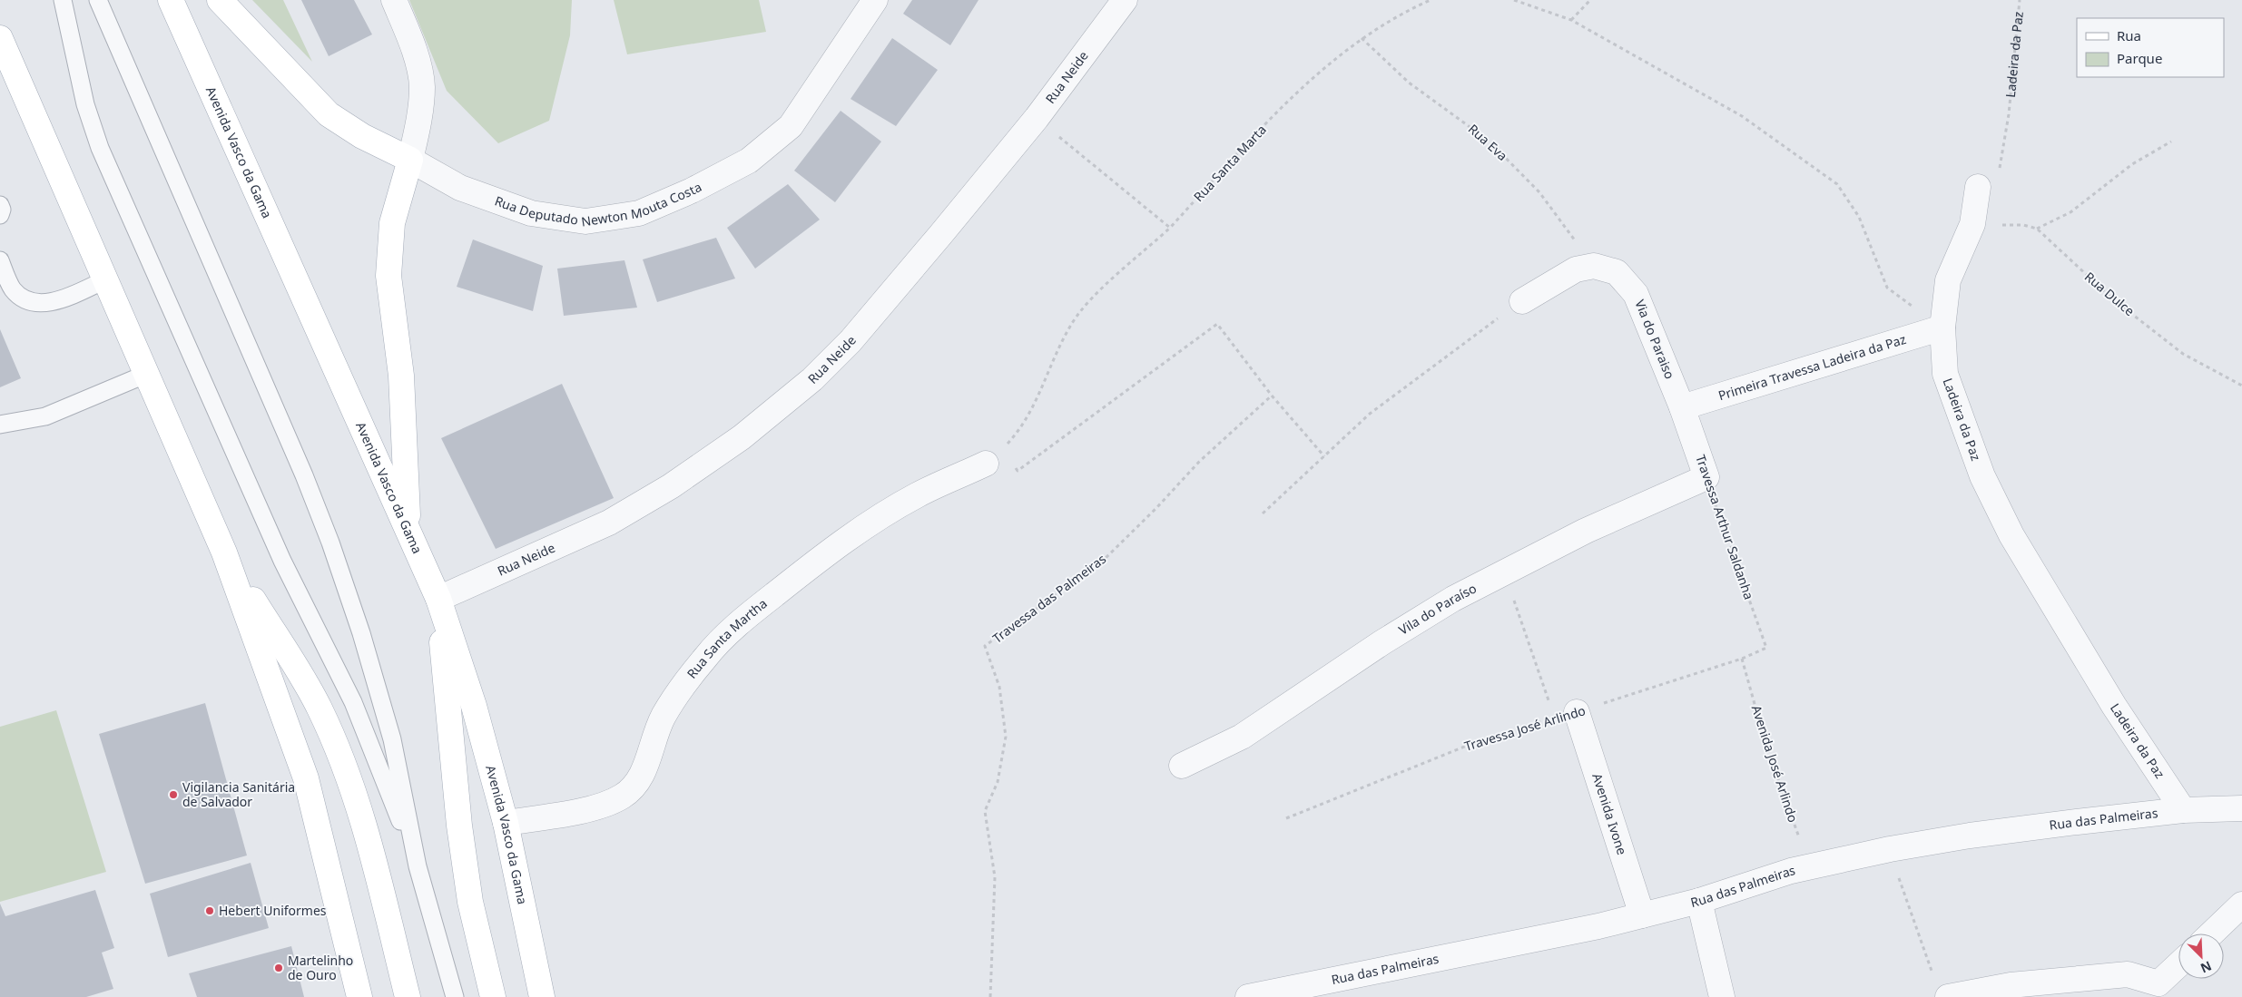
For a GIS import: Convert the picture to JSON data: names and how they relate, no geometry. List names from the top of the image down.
{
  "streets": {
    "main road": ["Avenida Vasco da Gama"],
    "street": [
      "Ladeira da Paz",
      "Rua Neide",
      "Rua Deputado Newton Mouta Costa",
      "Via do Paraiso",
      "Primeira Travessa Ladeira da Paz",
      "Travessa Arthur Saldanha",
      "Vila do Paraíso",
      "Rua Santa Martha",
      "Avenida Ivone",
      "Rua das Palmeiras"
    ],
    "path": [
      "Rua Eva",
      "Rua Santa Marta",
      "Rua Dulce",
      "Travessa das Palmeiras",
      "Travessa José Arlindo",
      "Avenida José Arlindo"
    ]
  },
  "crossings": [
    ["Ladeira da Paz", "Primeira Travessa Ladeira da Paz"],
    ["Ladeira da Paz", "Rua das Palmeiras"],
    ["Rua Neide", "Avenida Vasco da Gama"],
    ["Rua Eva", "Rua Santa Marta"],
    ["Rua Eva", "Via do Paraiso"],
    ["Avenida Vasco da Gama", "Rua Santa Martha"],
    ["Rua Santa Marta", "Rua Santa Martha"],
    ["Via do Paraiso", "Primeira Travessa Ladeira da Paz"],
    ["Via do Paraiso", "Travessa Arthur Saldanha"],
    ["Primeira Travessa Ladeira da Paz", "Travessa Arthur Saldanha"],
    ["Travessa Arthur Saldanha", "Vila do Paraíso"],
    ["Travessa Arthur Saldanha", "Travessa José Arlindo"],
    ["Travessa José Arlindo", "Avenida José Arlindo"],
    ["Travessa José Arlindo", "Avenida Ivone"],
    ["Avenida José Arlindo", "Rua das Palmeiras"],
    ["Avenida Ivone", "Rua das Palmeiras"]
  ],
  "places": ["Vigilancia Sanitária de Salvador", "Hebert Uniformes", "Martelinho de Ouro"],
  "legend": ["Rua", "Parque"],
  "north": "bottom right"
}
